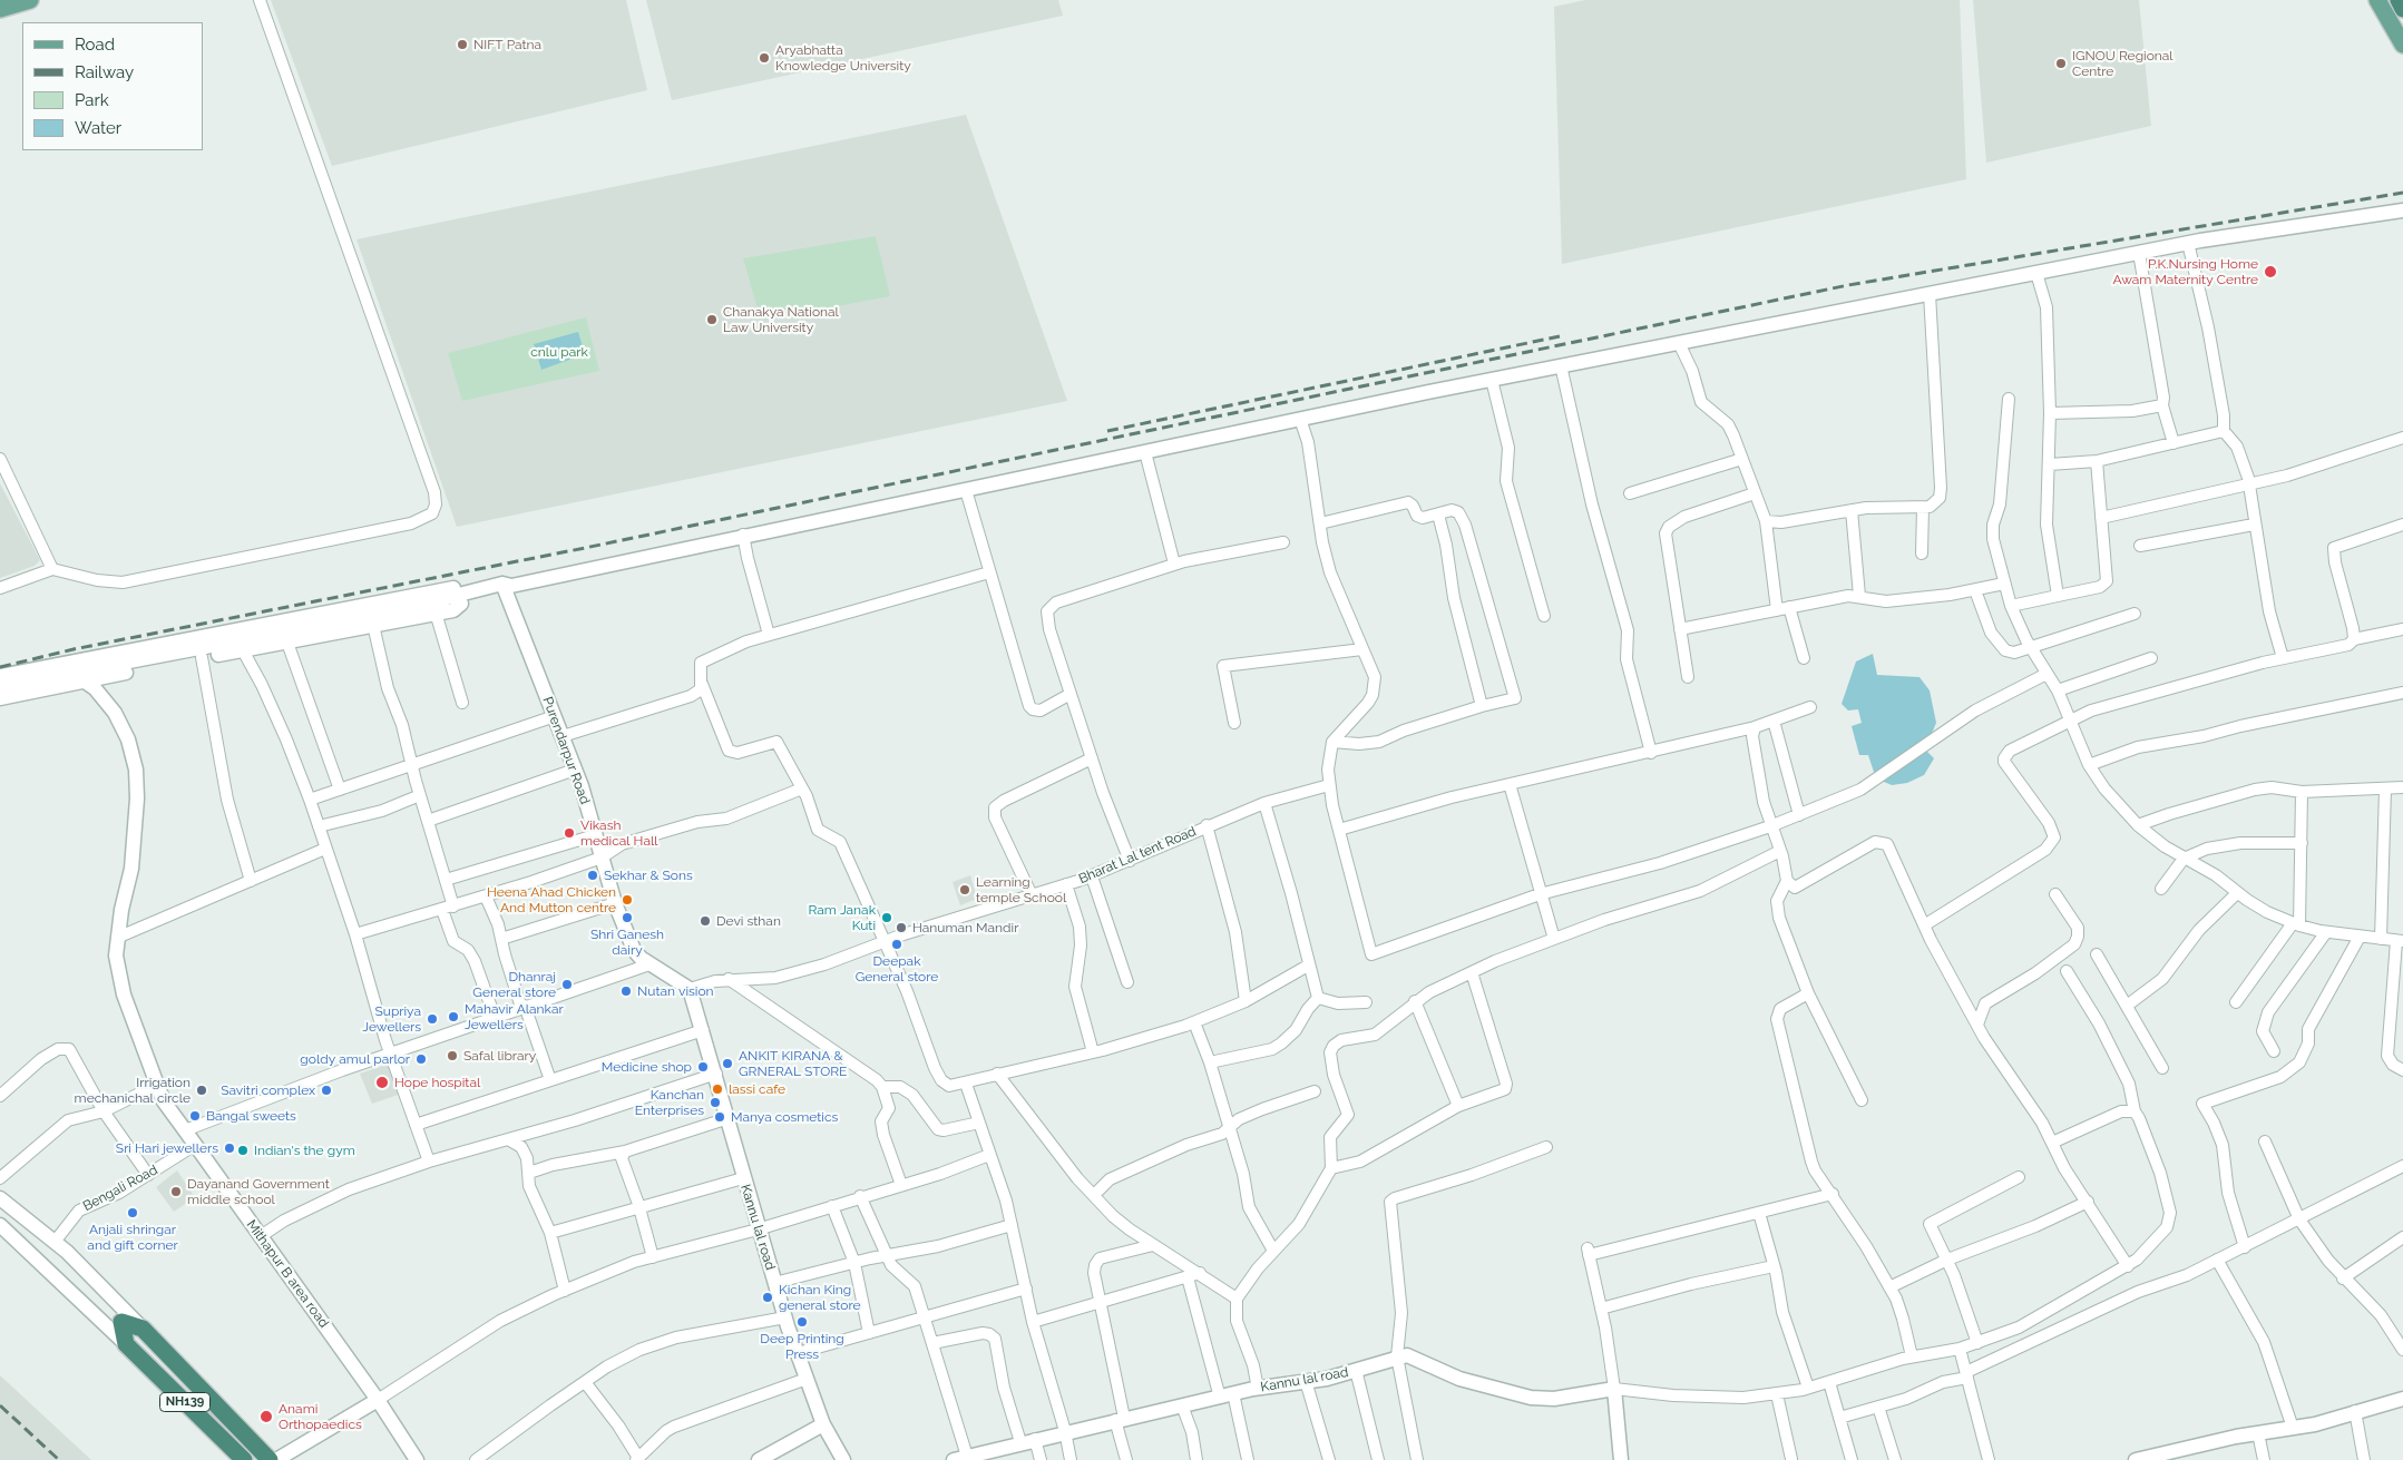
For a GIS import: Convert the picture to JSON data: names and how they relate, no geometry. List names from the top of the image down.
{
  "streets": {
    "highway": ["NH139"],
    "street": [
      "Purendarpur Road",
      "Bharat Lal tent Road",
      "Bengali Road",
      "Kannu lal road",
      "Mithapur B area road"
    ]
  },
  "crossings": [
    ["Purendarpur Road", "Bharat Lal tent Road"],
    ["Purendarpur Road", "Kannu lal road"],
    ["Bharat Lal tent Road", "Kannu lal road"],
    ["Bengali Road", "Mithapur B area road"]
  ],
  "parks": ["cnlu park"],
  "places": [
    "NIFT Patna",
    "Aryabhatta Knowledge University",
    "IGNOU Regional Centre",
    "P.K.Nursing Home Awam Maternity Centre",
    "Chanakya National Law University",
    "Vikash medical Hall",
    "Sekhar & Sons",
    "Learning temple School",
    "Heena Ahad Chicken And Mutton centre",
    "Shri Ganesh dairy",
    "Ram Janak Kuti",
    "Devi sthan",
    "Hanuman Mandir",
    "Deepak General store",
    "Dhanraj General store",
    "Nutan vision",
    "Mahavir Alankar Jewellers",
    "Supriya Jewellers",
    "Safal library",
    "goldy amul parlor",
    "ANKIT KIRANA & GRNERAL STORE",
    "Medicine shop",
    "Hope hospital",
    "lassi cafe",
    "Irrigation mechanichal circle",
    "Savitri complex",
    "Kanchan Enterprises",
    "Bangal sweets",
    "Manya cosmetics",
    "Sri Hari jewellers",
    "Indian's the gym",
    "Dayanand Government middle school",
    "Anjali shringar and gift corner",
    "Kichan King general store",
    "Deep Printing Press",
    "Anami Orthopaedics"
  ],
  "legend": [
    "Road",
    "Railway",
    "Park",
    "Water"
  ]
}
